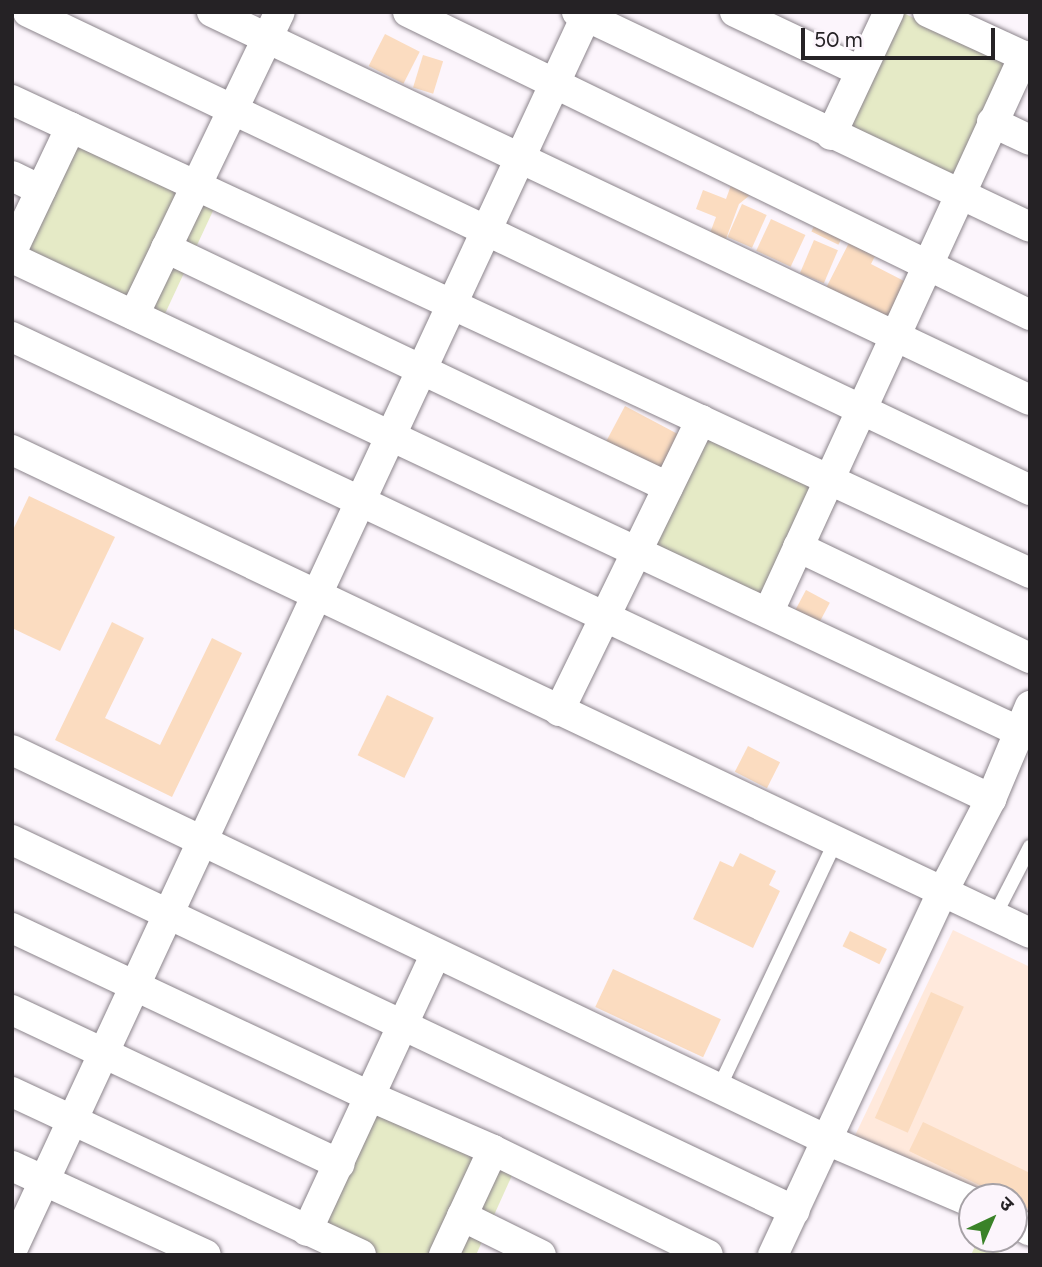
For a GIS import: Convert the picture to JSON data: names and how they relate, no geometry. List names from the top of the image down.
{
  "scale_bar": "50 m",
  "north": "top right"
}
